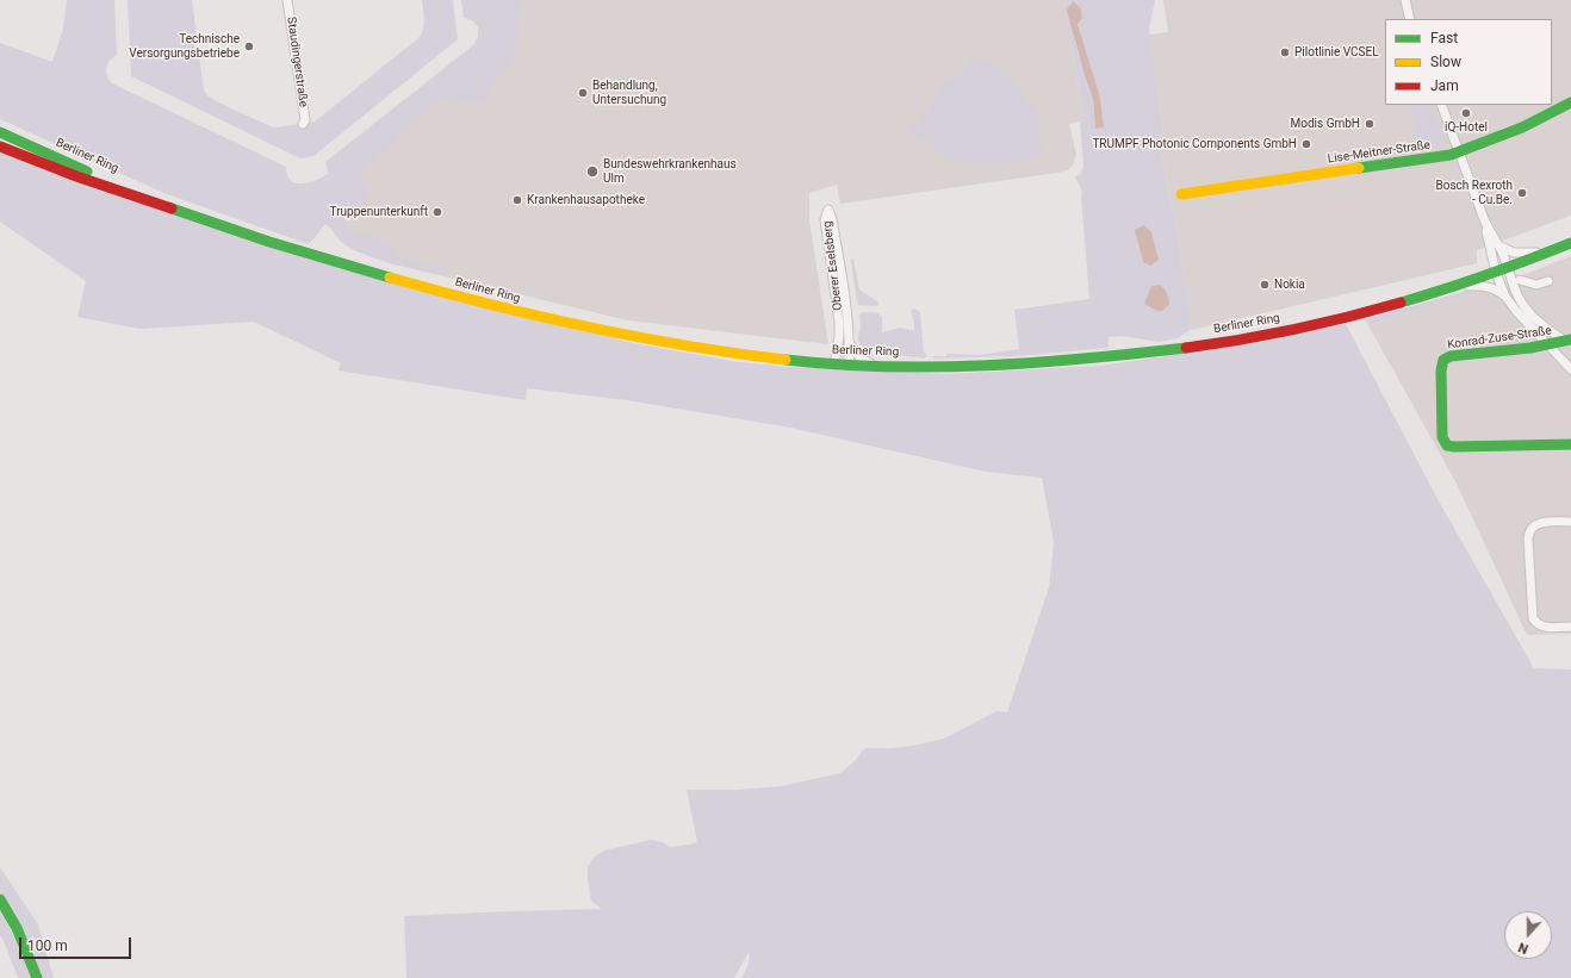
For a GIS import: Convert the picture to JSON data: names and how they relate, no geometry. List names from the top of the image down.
{
  "streets": {
    "main road": ["Lise-Meitner-Straße", "Berliner Ring", "Konrad-Zuse-Straße"],
    "street": ["Staudingerstraße", "Oberer Eselsberg"]
  },
  "crossings": [
    ["Berliner Ring", "Oberer Eselsberg"]
  ],
  "places": [
    "Technische Versorgungsbetriebe",
    "Pilotlinie VCSEL",
    "Behandlung, Untersuchung",
    "iQ-Hotel",
    "Modis GmbH",
    "TRUMPF Photonic Components GmbH",
    "Bundeswehrkrankenhaus Ulm",
    "Bosch Rexroth - Cu.Be.",
    "Krankenhausapotheke",
    "Truppenunterkunft",
    "Nokia"
  ],
  "legend": ["Fast", "Slow", "Jam"],
  "scale_bar": "100 m",
  "north": "bottom"
}
